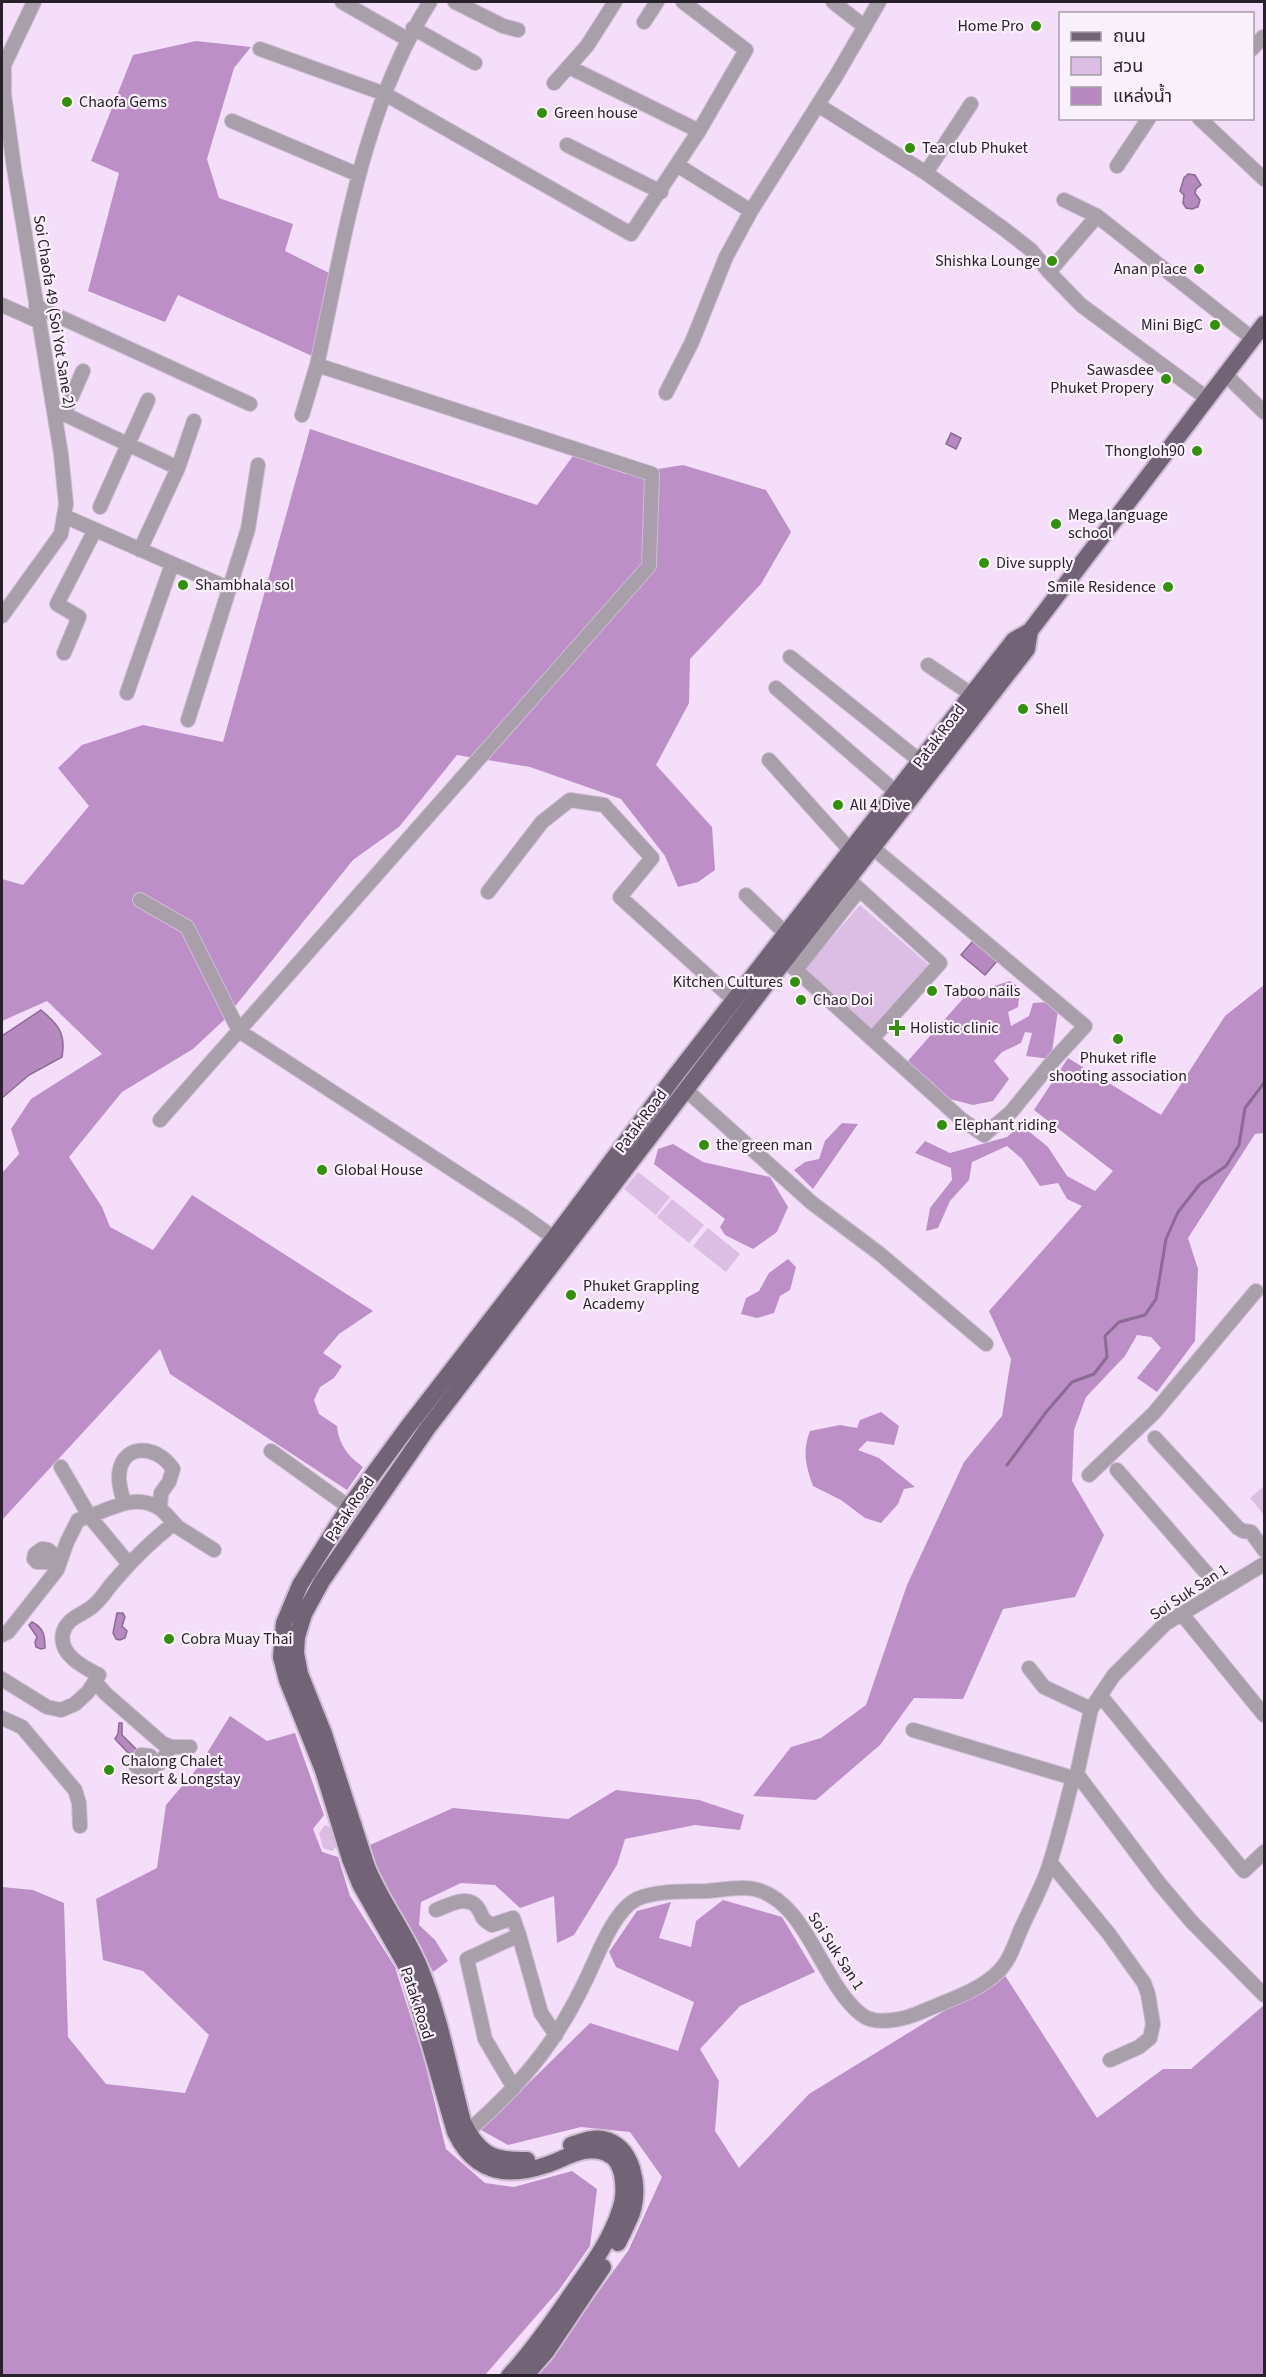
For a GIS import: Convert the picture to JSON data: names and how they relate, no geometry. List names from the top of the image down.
{
  "streets": {
    "main road": ["Patak Road"],
    "street": ["Soi Chaofa 49 (Soi Yot Sane 2)", "Soi Suk San 1"]
  },
  "crossings": [
    ["Patak Road", "Soi Suk San 1"]
  ],
  "places": {
    "other": [
      "Home Pro",
      "Chaofa Gems",
      "Green house",
      "Tea club Phuket",
      "Shishka Lounge",
      "Anan place",
      "Mini BigC",
      "Sawasdee Phuket Propery",
      "Thongloh90",
      "Mega language school",
      "Dive supply",
      "Shambhala sol",
      "Smile Residence",
      "Shell",
      "All 4 Dive",
      "Kitchen Cultures",
      "Taboo nails",
      "Chao Doi",
      "Phuket rifle shooting association",
      "Elephant riding",
      "the green man",
      "Global House",
      "Phuket Grappling Academy",
      "Cobra Muay Thai",
      "Chalong Chalet Resort & Longstay"
    ],
    "health": ["Holistic clinic"]
  },
  "legend": ["ถนน", "สวน", "แหล่งน้ำ"]
}
